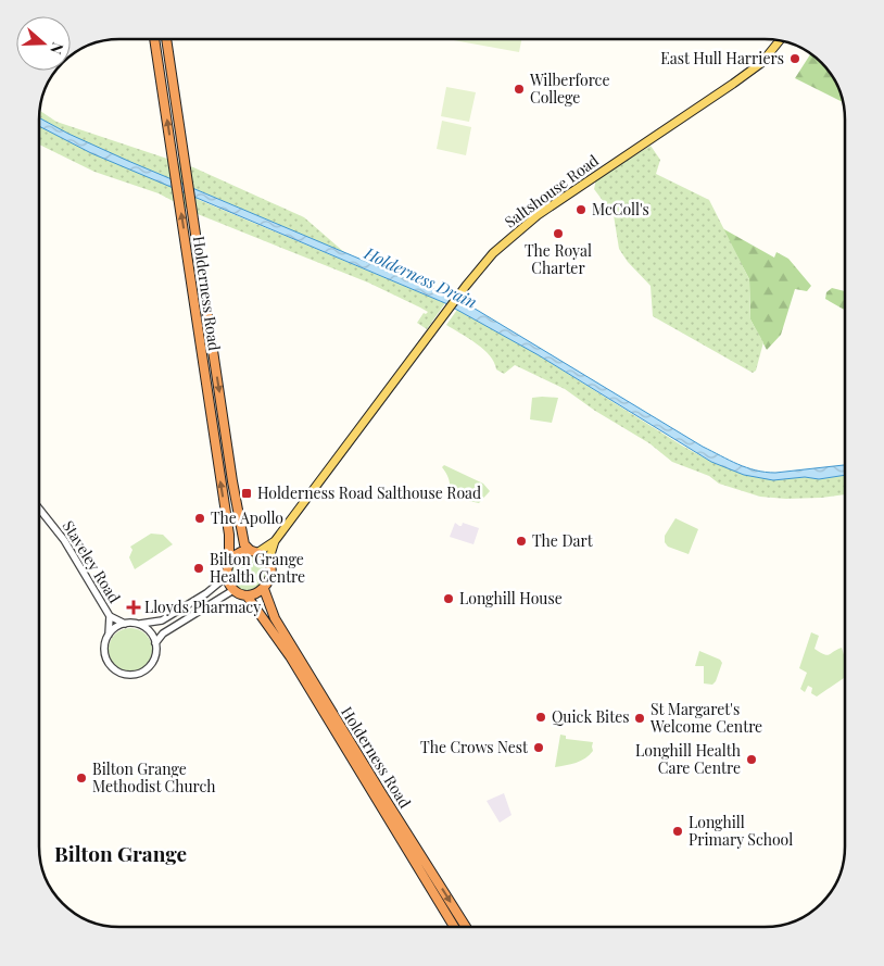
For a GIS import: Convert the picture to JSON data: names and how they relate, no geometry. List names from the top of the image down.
{
  "streets": {
    "highway": ["Holderness Road"],
    "main road": ["Saltshouse Road"],
    "street": ["Staveley Road"]
  },
  "crossings": [
    ["Saltshouse Road", "Holderness Road"]
  ],
  "districts": ["Bilton Grange"],
  "water": ["Holderness Drain"],
  "places": {
    "other": [
      "East Hull Harriers",
      "Wilberforce College",
      "McColl's",
      "The Royal Charter",
      "The Apollo",
      "The Dart",
      "Bilton Grange Health Centre",
      "Longhill House",
      "Quick Bites",
      "St Margaret's Welcome Centre",
      "The Crows Nest",
      "Longhill Health Care Centre",
      "Bilton Grange Methodist Church",
      "Longhill Primary School"
    ],
    "transit": ["Holderness Road Salthouse Road"],
    "health": ["Lloyds Pharmacy"]
  },
  "north": "right"
}
